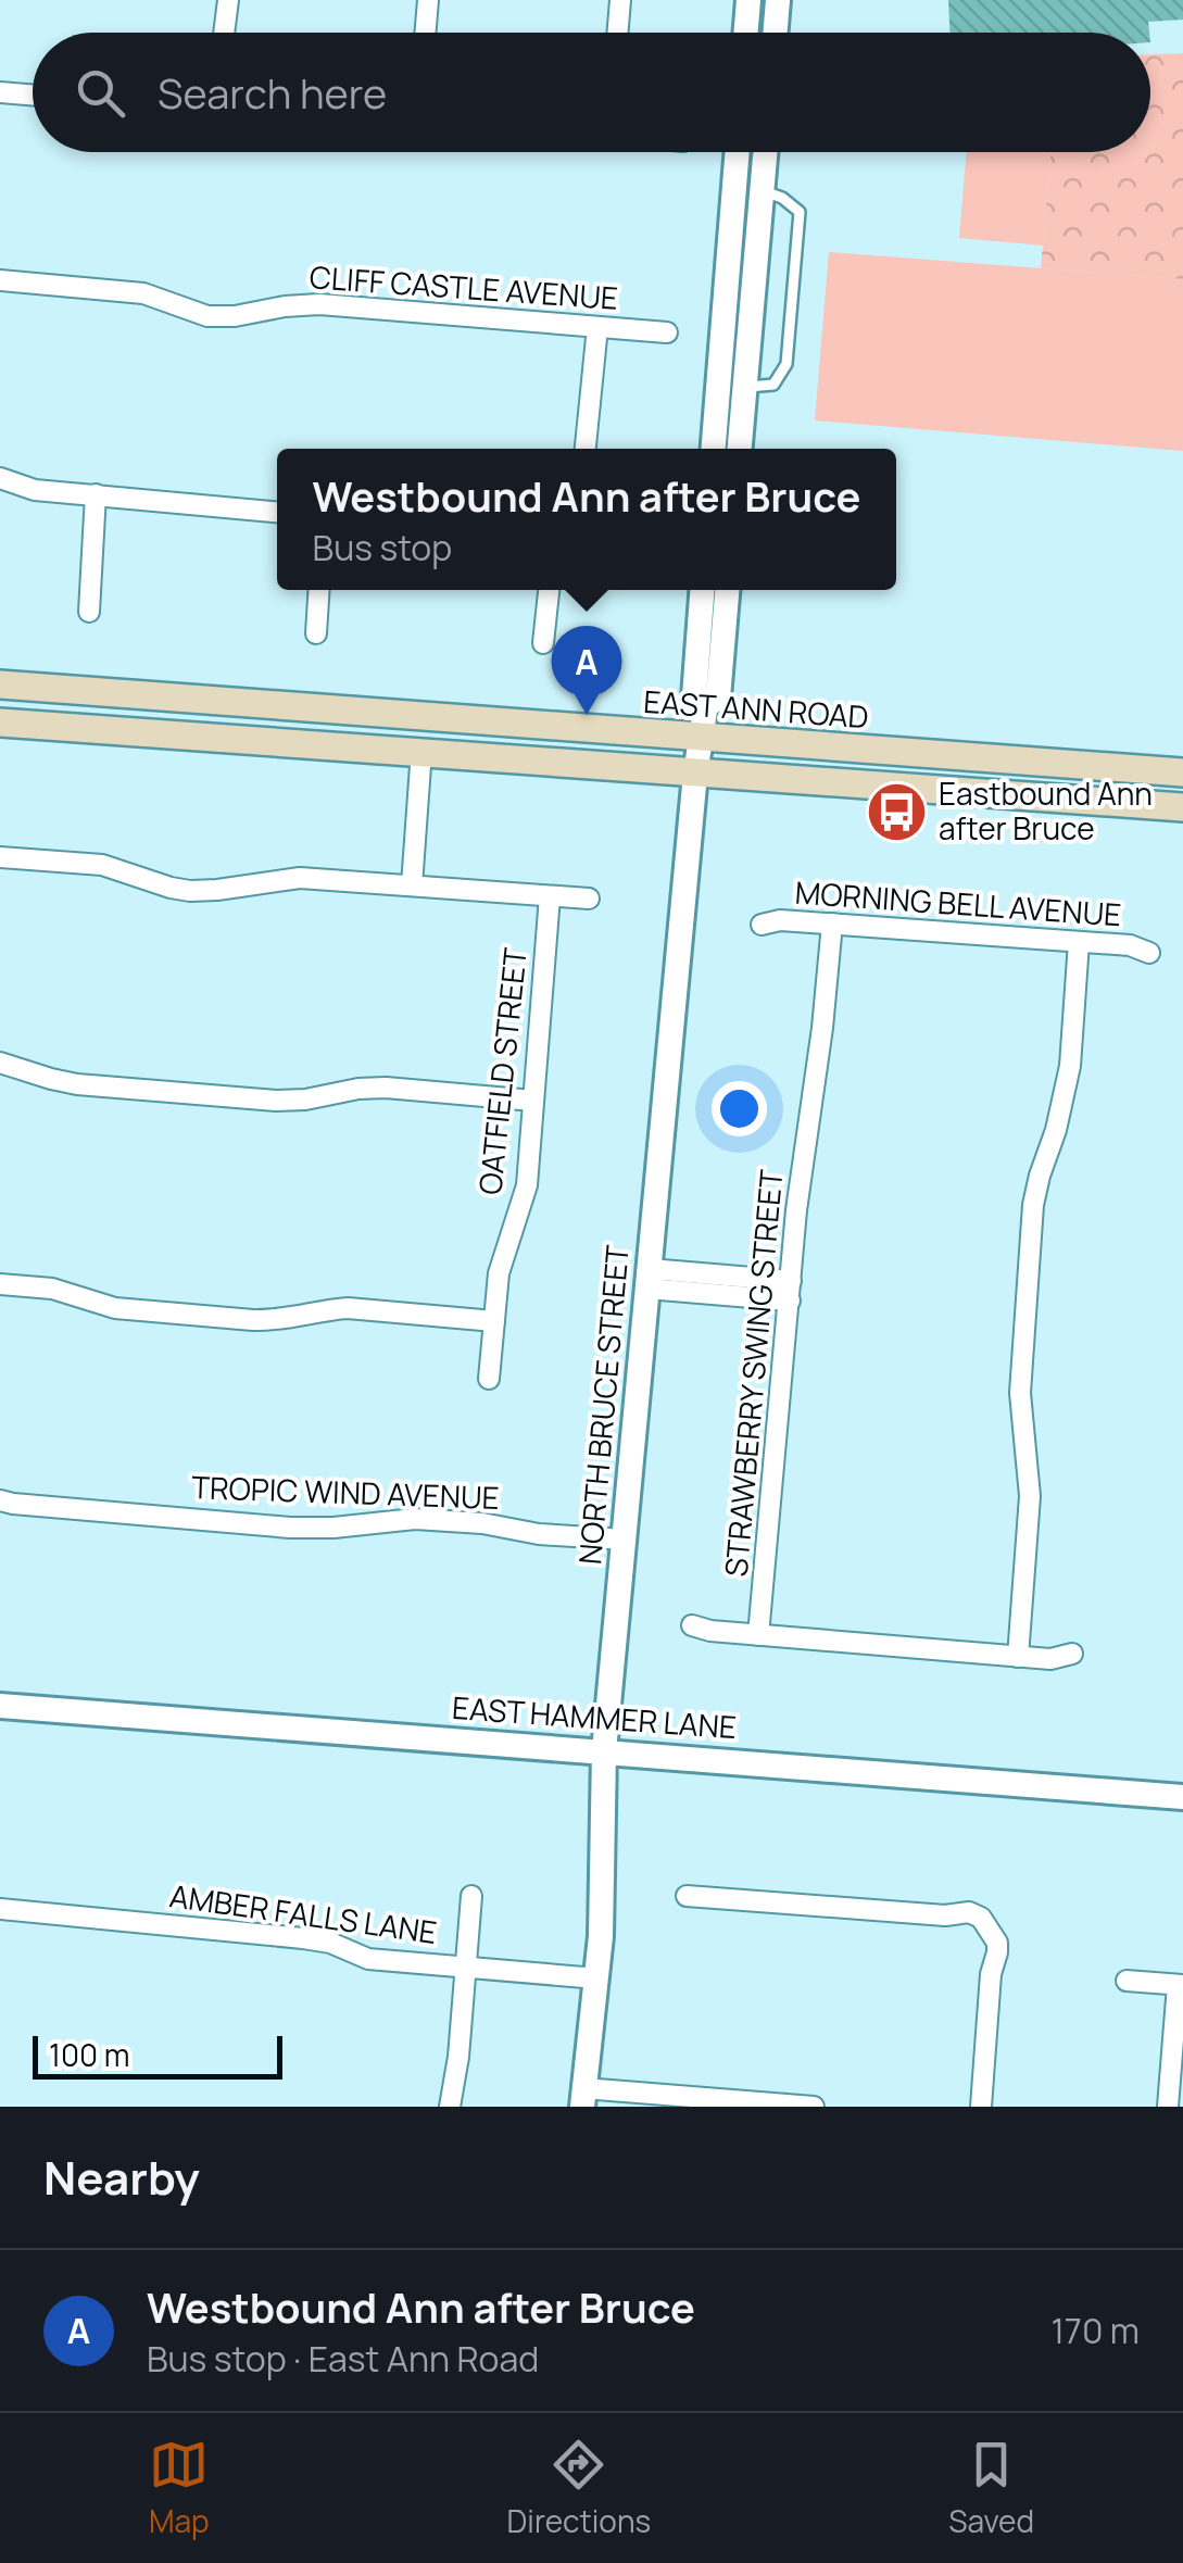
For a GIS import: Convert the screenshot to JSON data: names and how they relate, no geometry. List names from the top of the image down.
{
  "streets": {
    "main road": ["EAST ANN ROAD"],
    "street": [
      "CLIFF CASTLE AVENUE",
      "MORNING BELL AVENUE",
      "OATFIELD STREET",
      "STRAWBERRY SWING STREET",
      "NORTH BRUCE STREET",
      "TROPIC WIND AVENUE",
      "EAST HAMMER LANE",
      "AMBER FALLS LANE"
    ]
  },
  "crossings": [
    ["EAST ANN ROAD", "NORTH BRUCE STREET"],
    ["MORNING BELL AVENUE", "STRAWBERRY SWING STREET"],
    ["NORTH BRUCE STREET", "TROPIC WIND AVENUE"],
    ["NORTH BRUCE STREET", "EAST HAMMER LANE"],
    ["NORTH BRUCE STREET", "AMBER FALLS LANE"]
  ],
  "places": {
    "bus stop": ["Eastbound Ann after Bruce"]
  },
  "scale_bar": "100 m",
  "page": {
    "search": "Search here",
    "popup": ["Westbound Ann after Bruce", "Bus stop"],
    "pins": "A",
    "scale": "100 m",
    "heading": "Nearby",
    "list": [
      {
        "mark": "A",
        "name": "Westbound Ann after Bruce",
        "note": "Bus stop · East Ann Road",
        "value": "170 m"
      }
    ],
    "nav": ["Map", "Directions", "Saved"]
  }
}
